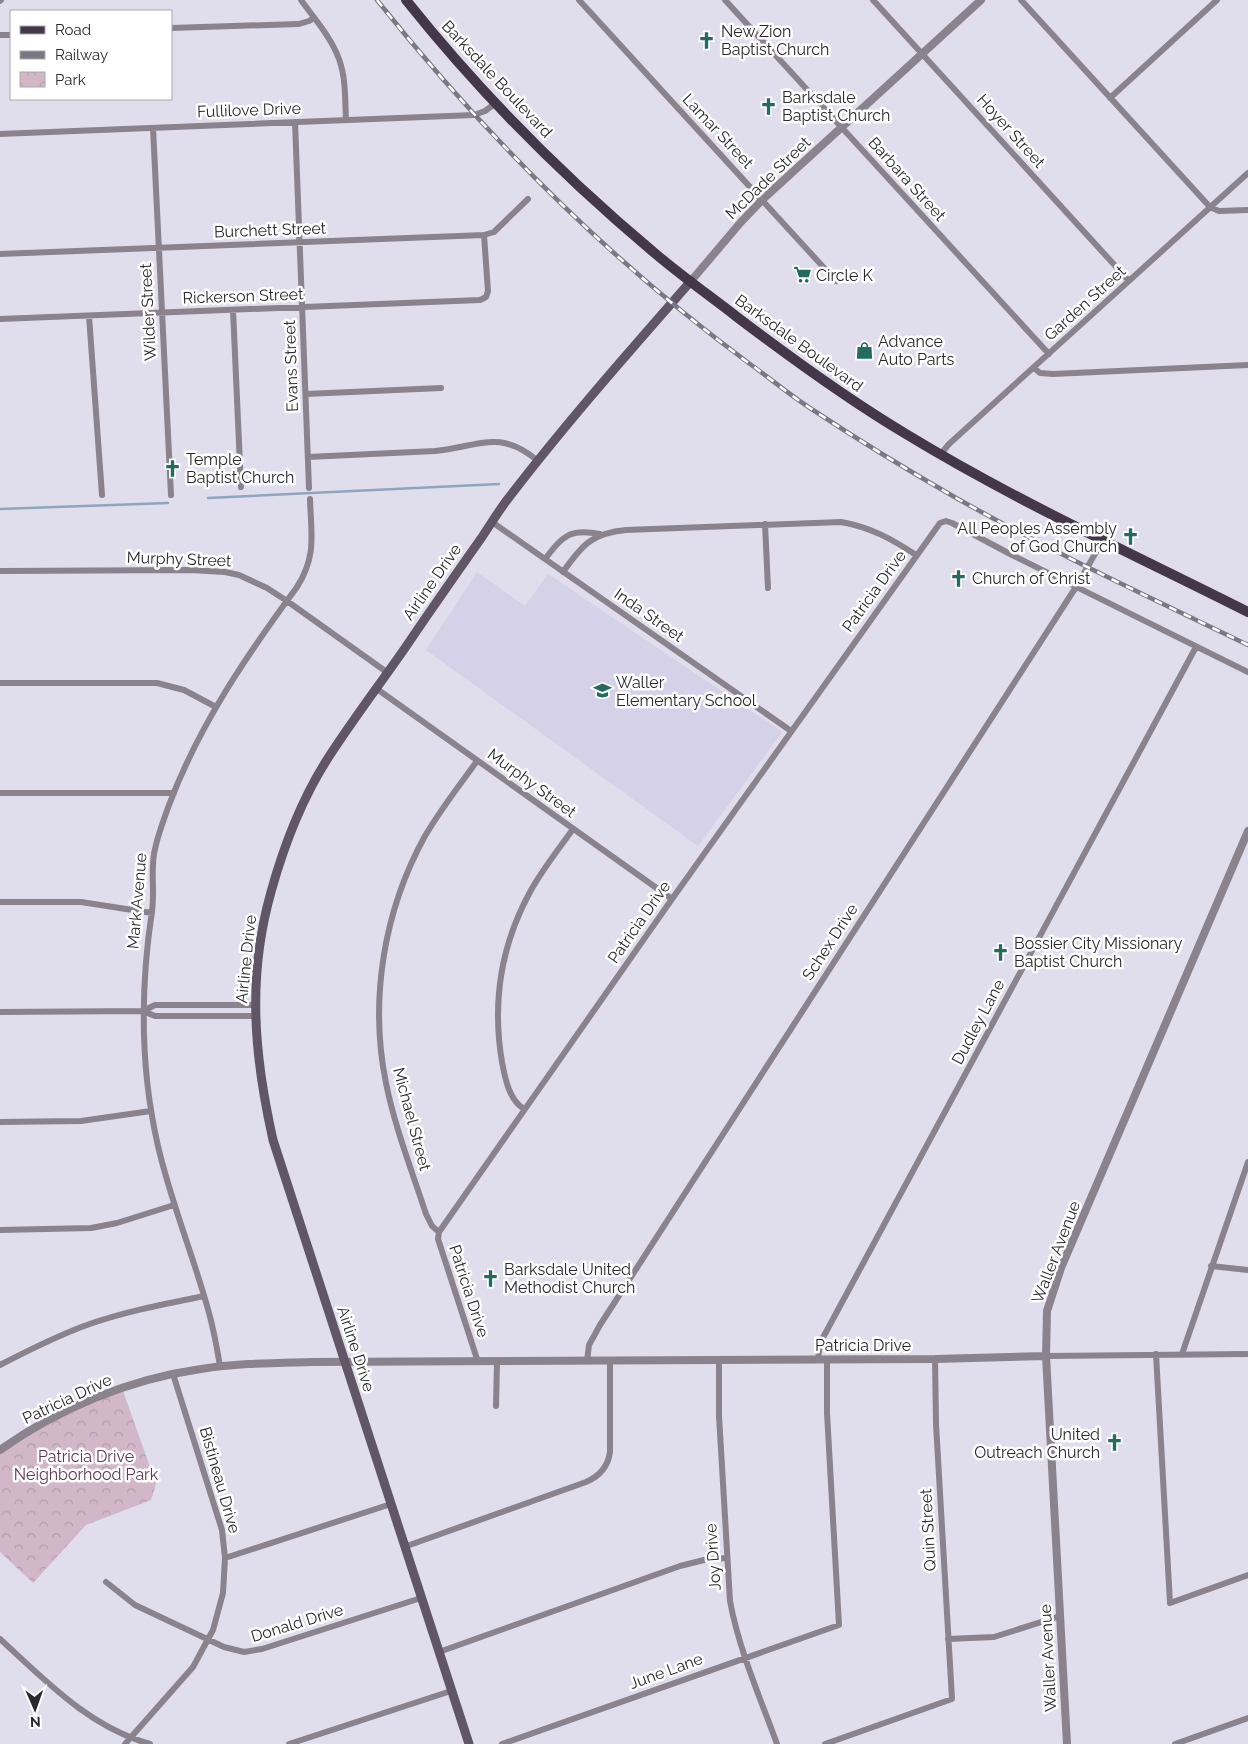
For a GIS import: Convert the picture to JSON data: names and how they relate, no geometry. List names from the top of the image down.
{
  "streets": {
    "main road": ["Barksdale Boulevard", "Airline Drive"],
    "street": [
      "Fullilove Drive",
      "Lamar Street",
      "Hoyer Street",
      "McDade Street",
      "Barbara Street",
      "Burchett Street",
      "Rickerson Street",
      "Garden Street",
      "Wilder Street",
      "Evans Street",
      "Murphy Street",
      "Patricia Drive",
      "Inda Street",
      "Mark Avenue",
      "Schex Drive",
      "Dudley Lane",
      "Michael Street",
      "Waller Avenue",
      "Bistineau Drive",
      "Quin Street",
      "Joy Drive",
      "Donald Drive",
      "June Lane"
    ]
  },
  "crossings": [
    ["Barksdale Boulevard", "Fullilove Drive"],
    ["Barksdale Boulevard", "McDade Street"],
    ["Barksdale Boulevard", "Garden Street"],
    ["Barksdale Boulevard", "Airline Drive"],
    ["Barksdale Boulevard", "Schex Drive"],
    ["Fullilove Drive", "Wilder Street"],
    ["Fullilove Drive", "Evans Street"],
    ["Lamar Street", "McDade Street"],
    ["Hoyer Street", "McDade Street"],
    ["Hoyer Street", "Garden Street"],
    ["McDade Street", "Barbara Street"],
    ["McDade Street", "Airline Drive"],
    ["Barbara Street", "Garden Street"],
    ["Burchett Street", "Rickerson Street"],
    ["Burchett Street", "Wilder Street"],
    ["Burchett Street", "Evans Street"],
    ["Rickerson Street", "Wilder Street"],
    ["Rickerson Street", "Evans Street"],
    ["Murphy Street", "Airline Drive"],
    ["Murphy Street", "Patricia Drive"],
    ["Murphy Street", "Mark Avenue"],
    ["Murphy Street", "Michael Street"],
    ["Airline Drive", "Patricia Drive"],
    ["Airline Drive", "Inda Street"],
    ["Airline Drive", "Donald Drive"],
    ["Patricia Drive", "Inda Street"],
    ["Patricia Drive", "Mark Avenue"],
    ["Patricia Drive", "Schex Drive"],
    ["Patricia Drive", "Dudley Lane"],
    ["Patricia Drive", "Michael Street"],
    ["Patricia Drive", "Waller Avenue"],
    ["Patricia Drive", "Bistineau Drive"],
    ["Patricia Drive", "Quin Street"],
    ["Patricia Drive", "Joy Drive"],
    ["Patricia Drive", "June Lane"],
    ["Bistineau Drive", "Donald Drive"],
    ["Joy Drive", "June Lane"]
  ],
  "parks": ["Patricia Drive Neighborhood Park"],
  "places": {
    "church": [
      "New Zion Baptist Church",
      "Barksdale Baptist Church",
      "Temple Baptist Church",
      "All Peoples Assembly of God Church",
      "Church of Christ",
      "Bossier City Missionary Baptist Church",
      "Barksdale United Methodist Church",
      "United Outreach Church"
    ],
    "supermarket": ["Circle K"],
    "shop": ["Advance Auto Parts"],
    "school or university": ["Waller Elementary School"]
  },
  "legend": ["Road", "Railway", "Park"],
  "north": "bottom"
}
